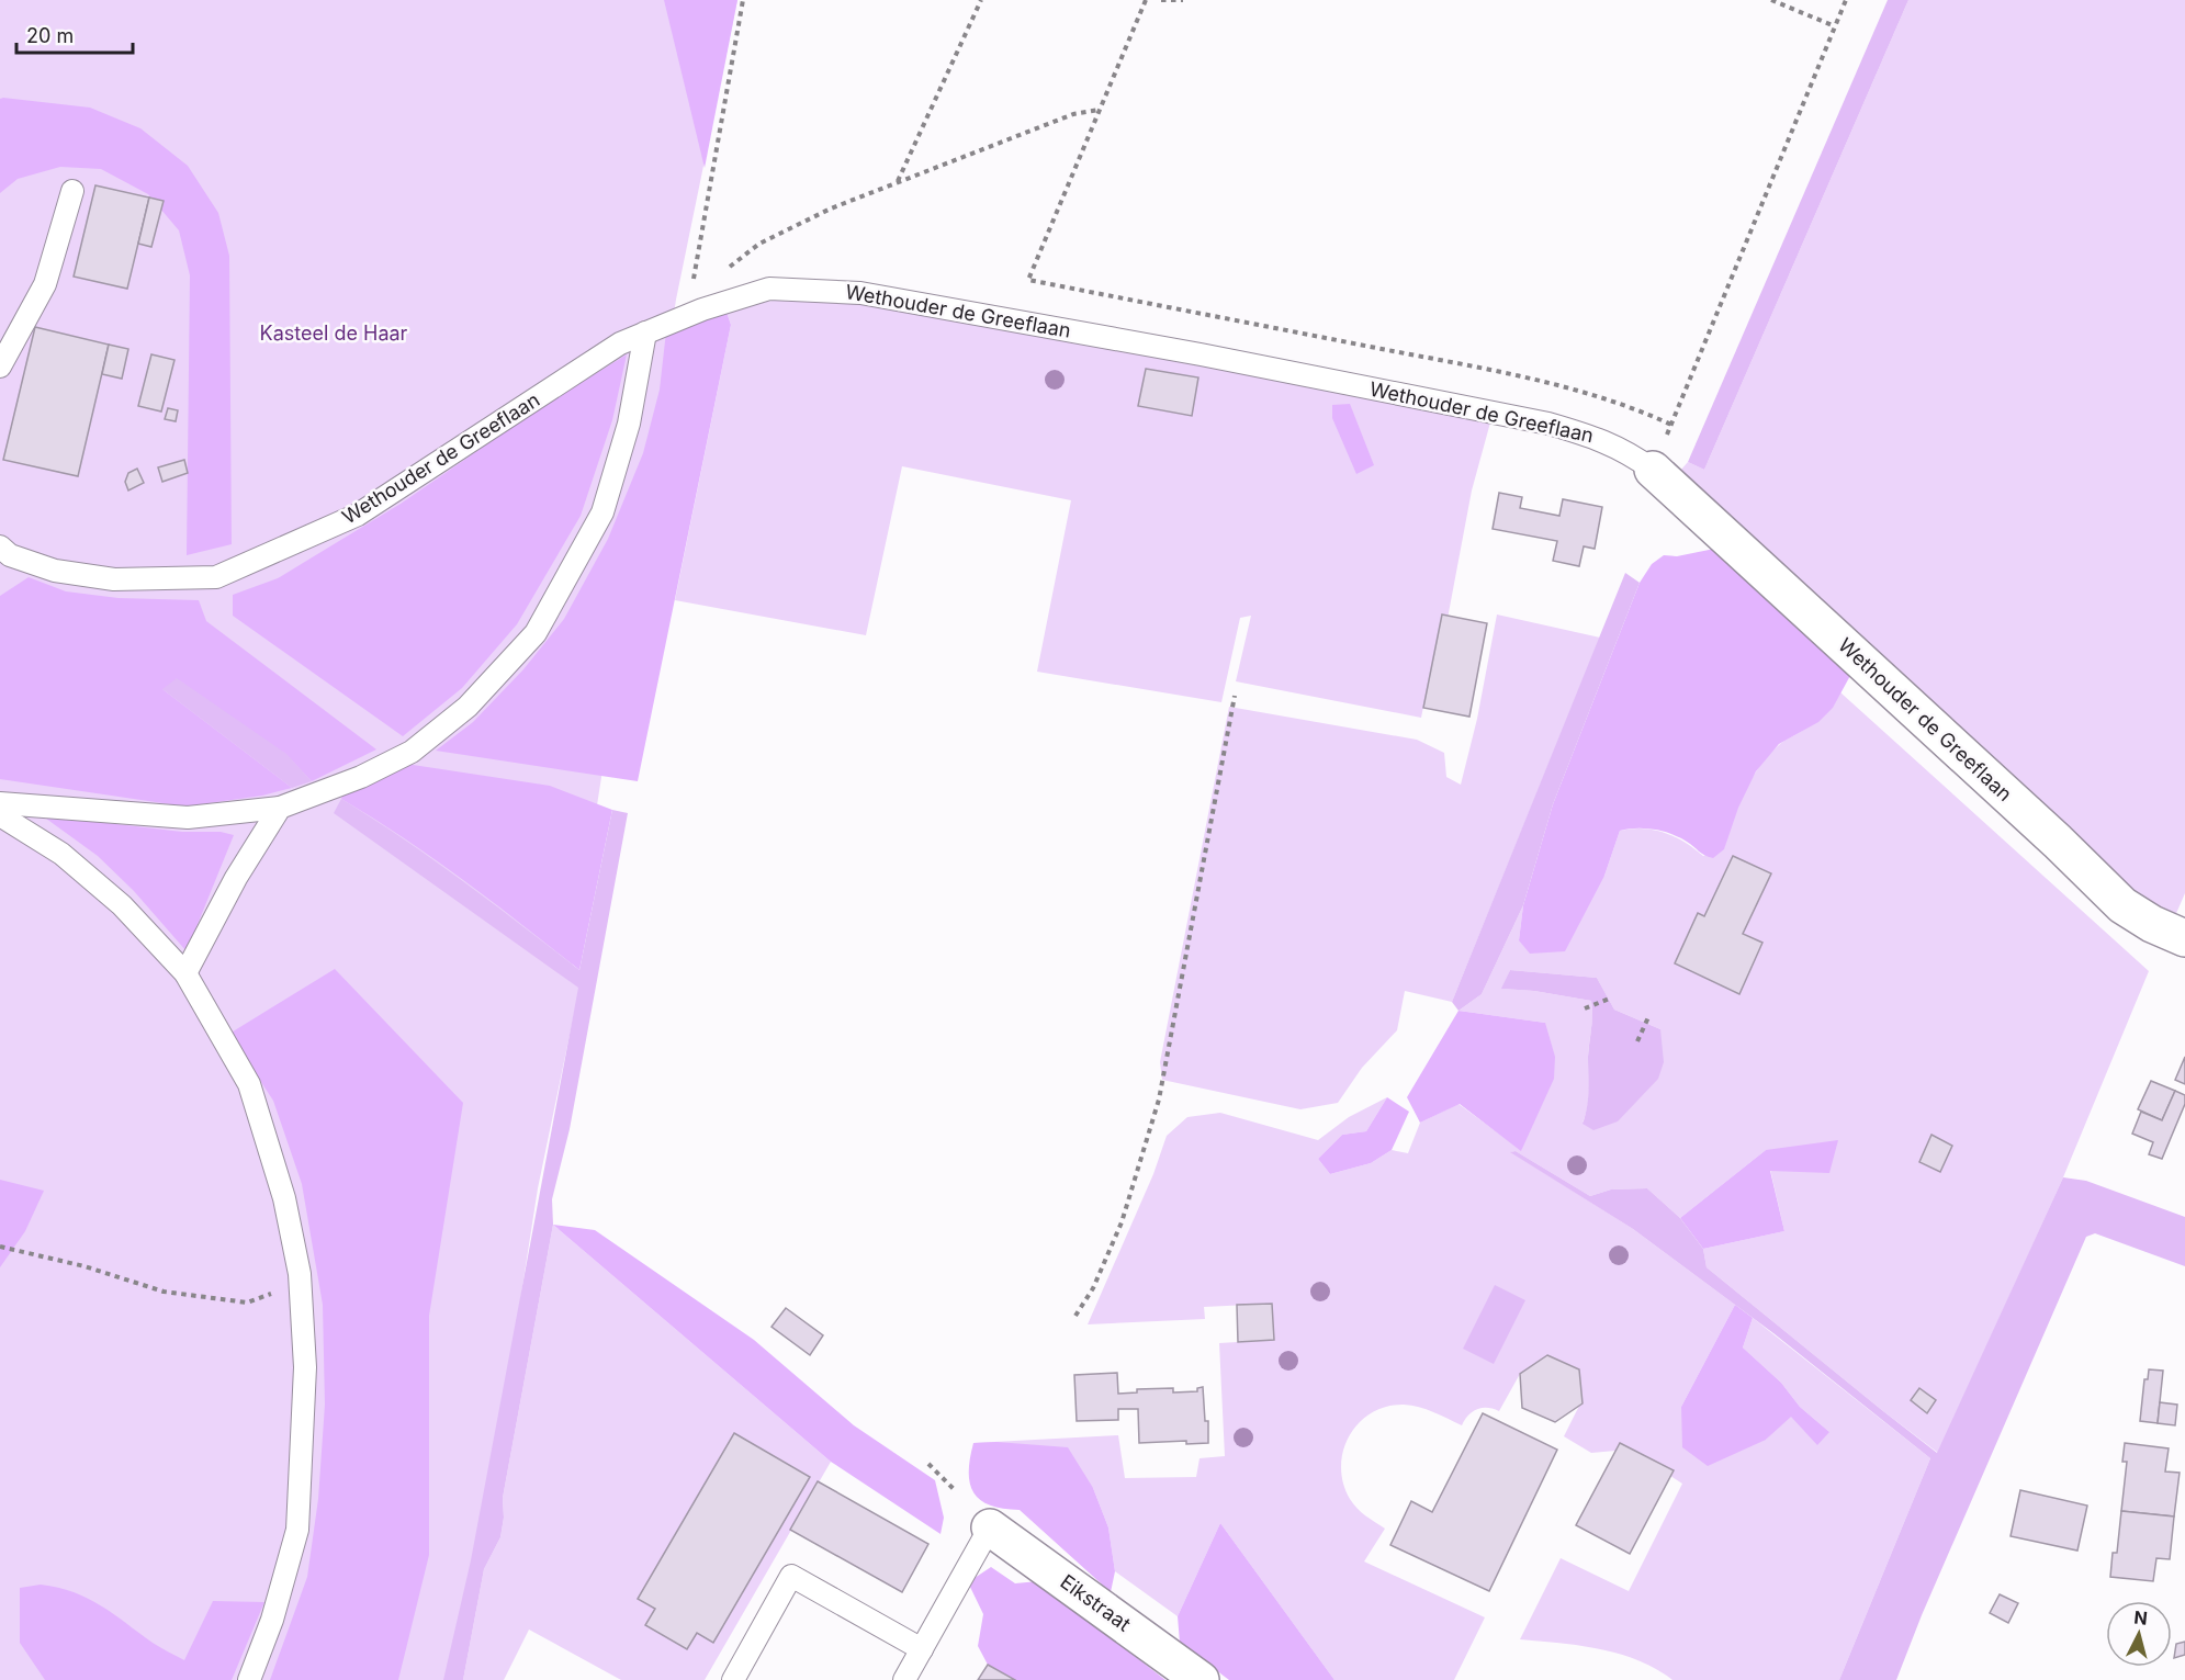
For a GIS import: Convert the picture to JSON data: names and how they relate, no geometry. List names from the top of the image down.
{
  "streets": {
    "street": ["Wethouder de Greeflaan", "Eikstraat"]
  },
  "parks": ["Kasteel de Haar"],
  "scale_bar": "20 m",
  "north": "top"
}
